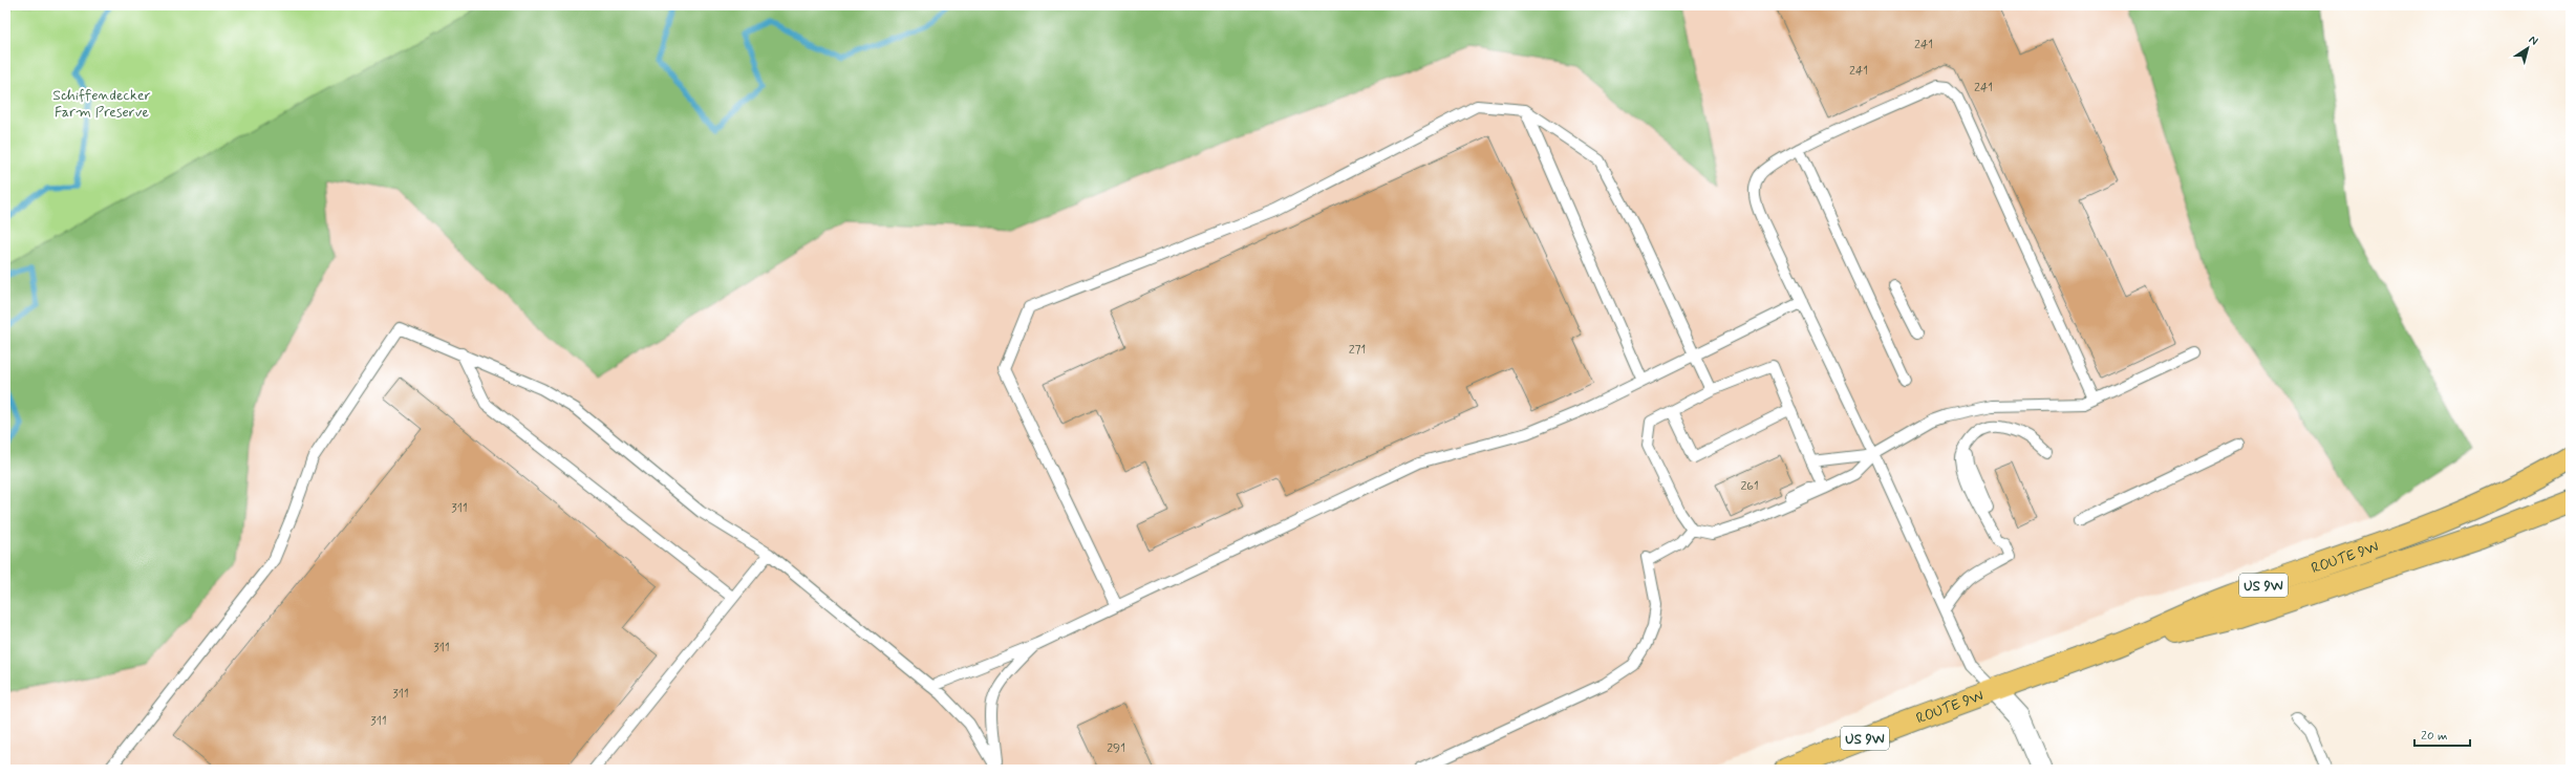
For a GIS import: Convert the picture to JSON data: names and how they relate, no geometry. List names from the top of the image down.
{
  "streets": {
    "main road": ["ROUTE 9W", "US 9W"]
  },
  "parks": ["Schiffendecker Farm Preserve"],
  "house_numbers": [
    "241",
    "241",
    "241",
    "271",
    "261",
    "311",
    "311",
    "311",
    "311",
    "291"
  ],
  "scale_bar": "20 m",
  "north": "top right"
}
